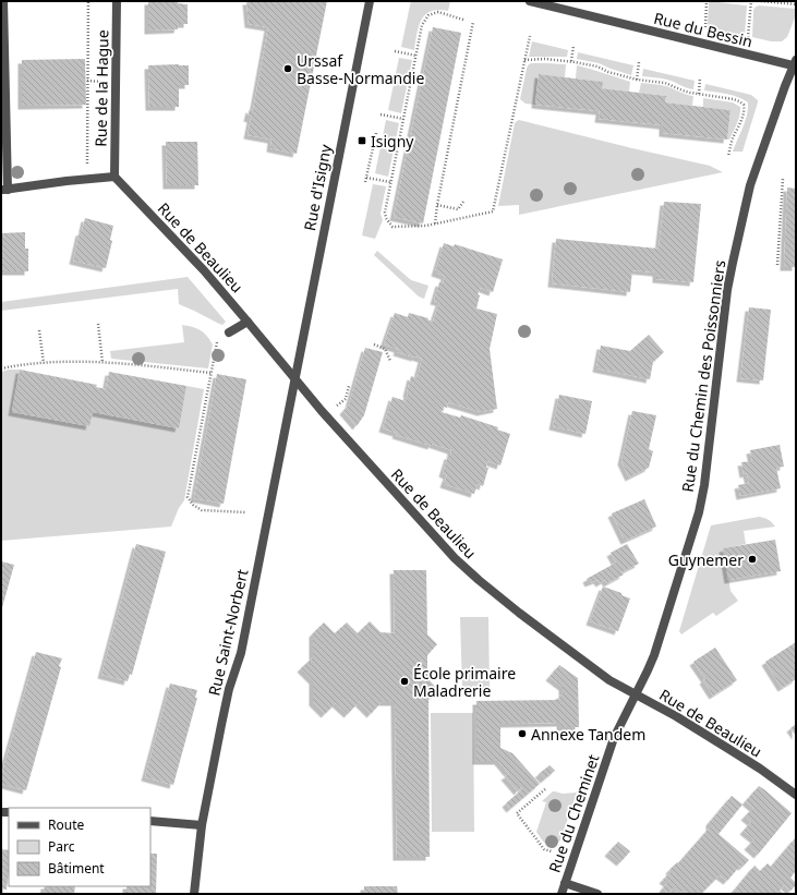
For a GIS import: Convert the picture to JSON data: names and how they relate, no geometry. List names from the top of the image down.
{
  "streets": {
    "street": [
      "Rue du Bessin",
      "Rue de la Hague",
      "Rue d'Isigny",
      "Rue de Beaulieu",
      "Rue du Chemin des Poissonniers",
      "Rue Saint-Norbert",
      "Rue du Cheminet"
    ]
  },
  "crossings": [
    ["Rue du Bessin", "Rue du Chemin des Poissonniers"],
    ["Rue de la Hague", "Rue de Beaulieu"],
    ["Rue d'Isigny", "Rue de Beaulieu"],
    ["Rue d'Isigny", "Rue Saint-Norbert"],
    ["Rue de Beaulieu", "Rue du Chemin des Poissonniers"],
    ["Rue de Beaulieu", "Rue Saint-Norbert"],
    ["Rue de Beaulieu", "Rue du Cheminet"],
    ["Rue du Chemin des Poissonniers", "Rue du Cheminet"]
  ],
  "places": {
    "other": [
      "Urssaf Basse-Normandie",
      "Guynemer",
      "École primaire Maladrerie",
      "Annexe Tandem"
    ],
    "transit": ["Isigny"]
  },
  "legend": ["Route", "Parc", "Bâtiment"]
}
